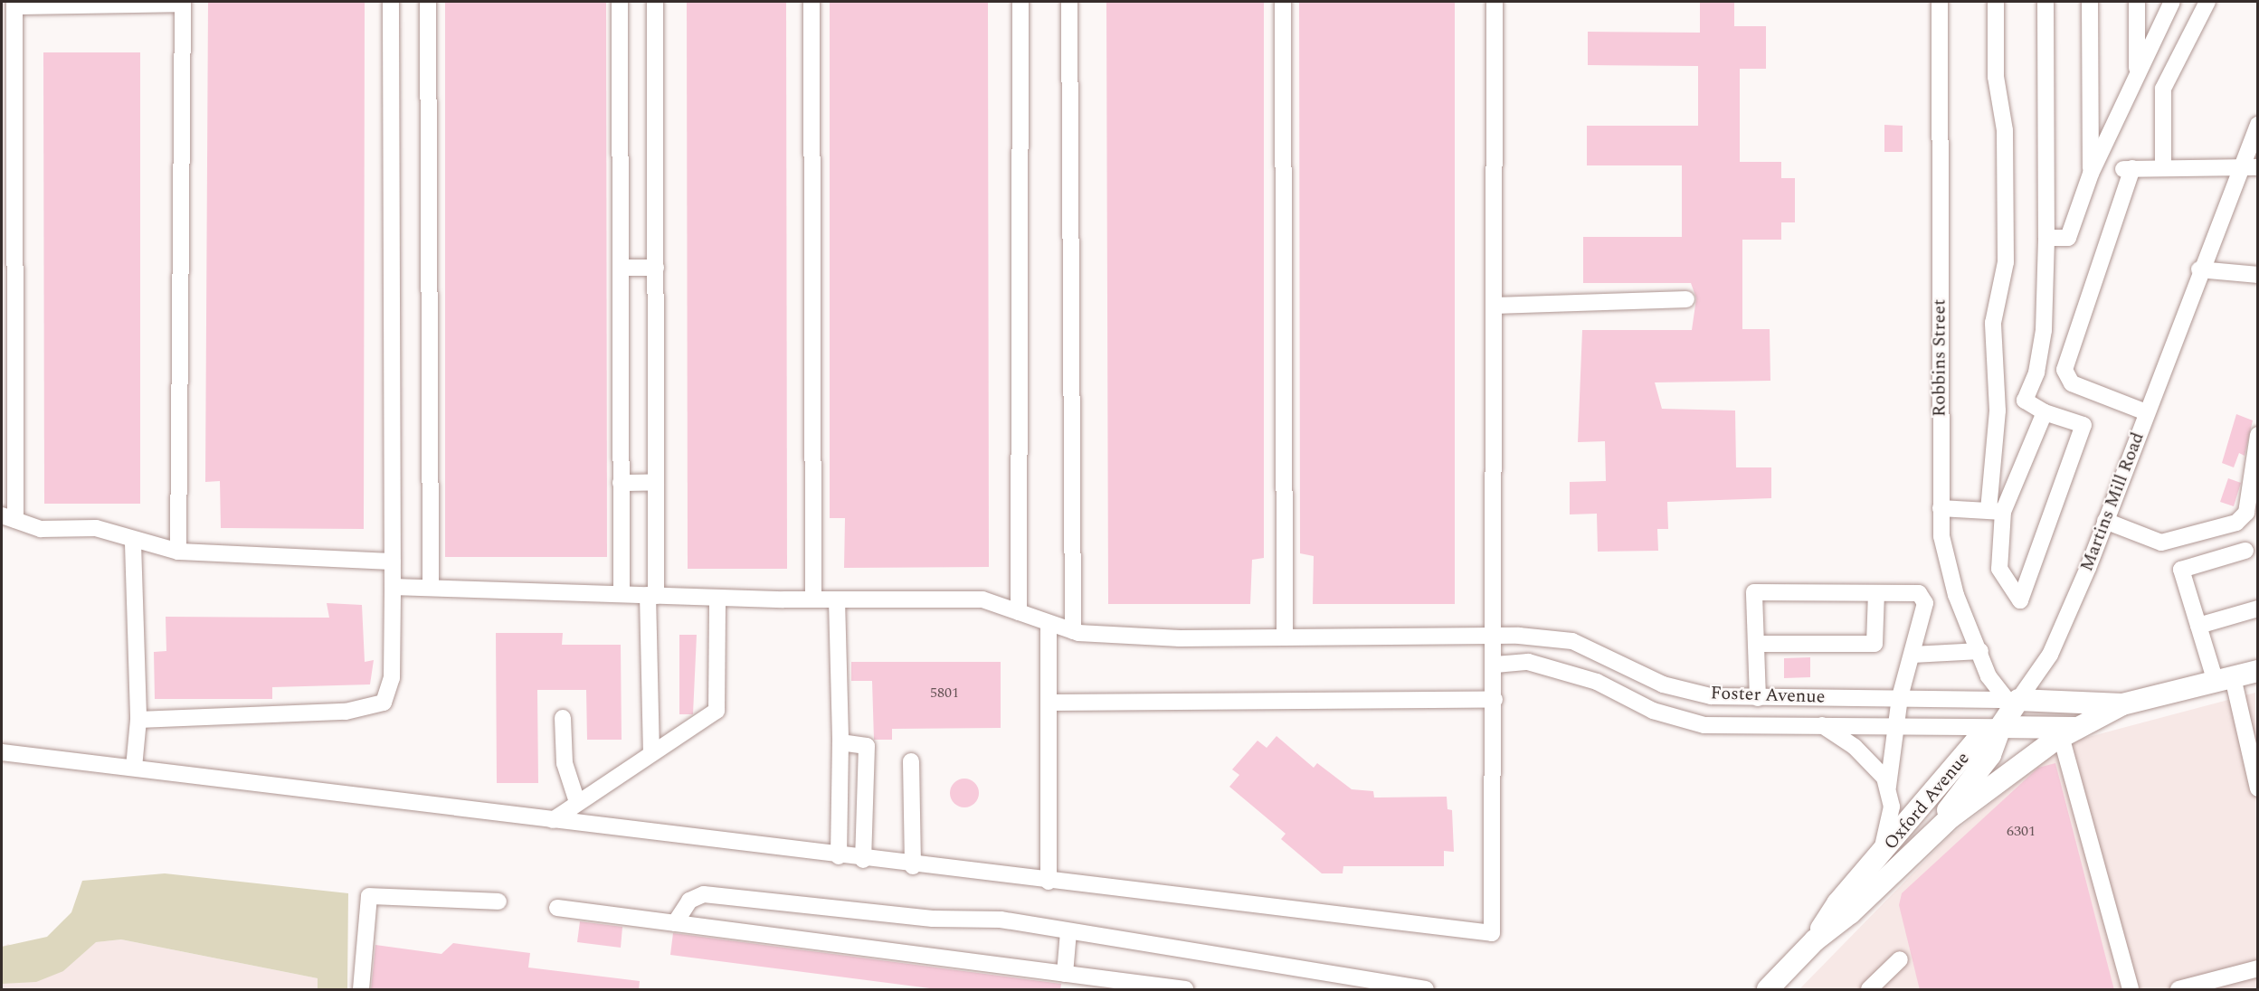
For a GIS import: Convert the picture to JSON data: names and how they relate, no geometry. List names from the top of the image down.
{
  "streets": {
    "main road": ["Martins Mill Road", "Oxford Avenue"],
    "street": ["Robbins Street", "Foster Avenue"]
  },
  "crossings": [
    ["Robbins Street", "Martins Mill Road"],
    ["Robbins Street", "Foster Avenue"],
    ["Robbins Street", "Oxford Avenue"],
    ["Martins Mill Road", "Foster Avenue"],
    ["Martins Mill Road", "Oxford Avenue"],
    ["Foster Avenue", "Oxford Avenue"]
  ],
  "house_numbers": ["5801", "6301"]
}
